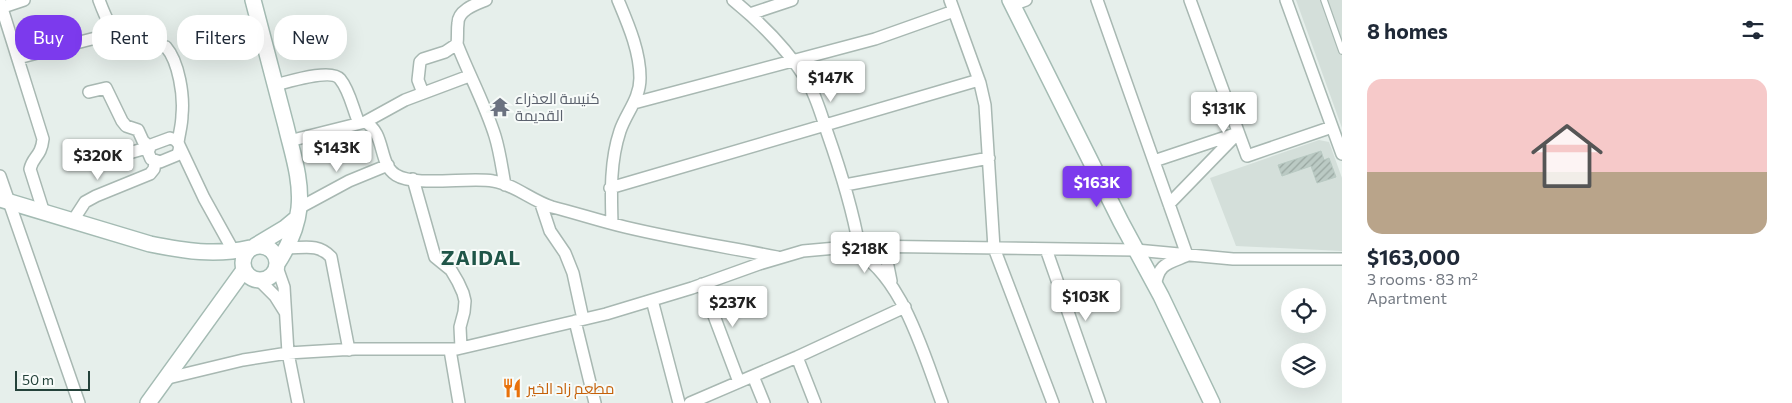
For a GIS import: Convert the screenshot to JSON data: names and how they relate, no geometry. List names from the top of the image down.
{
  "districts": ["ZAIDAL"],
  "places": {
    "temple": ["كنيسة العذراء القديمة"],
    "restaurant": ["مطعم زاد الخير"]
  },
  "scale_bar": "50 m",
  "page": {
    "heading": "8 homes",
    "chip": [
      "Buy",
      "Rent",
      "Filters",
      "New"
    ],
    "list": [
      {
        "name": "$163,000",
        "note": "3 rooms · 83 m² · Apartment"
      }
    ],
    "price": [
      "$147K",
      "$131K",
      "$143K",
      "$320K",
      "$163K",
      "$218K",
      "$103K",
      "$237K"
    ],
    "scale": "50 m"
  }
}
